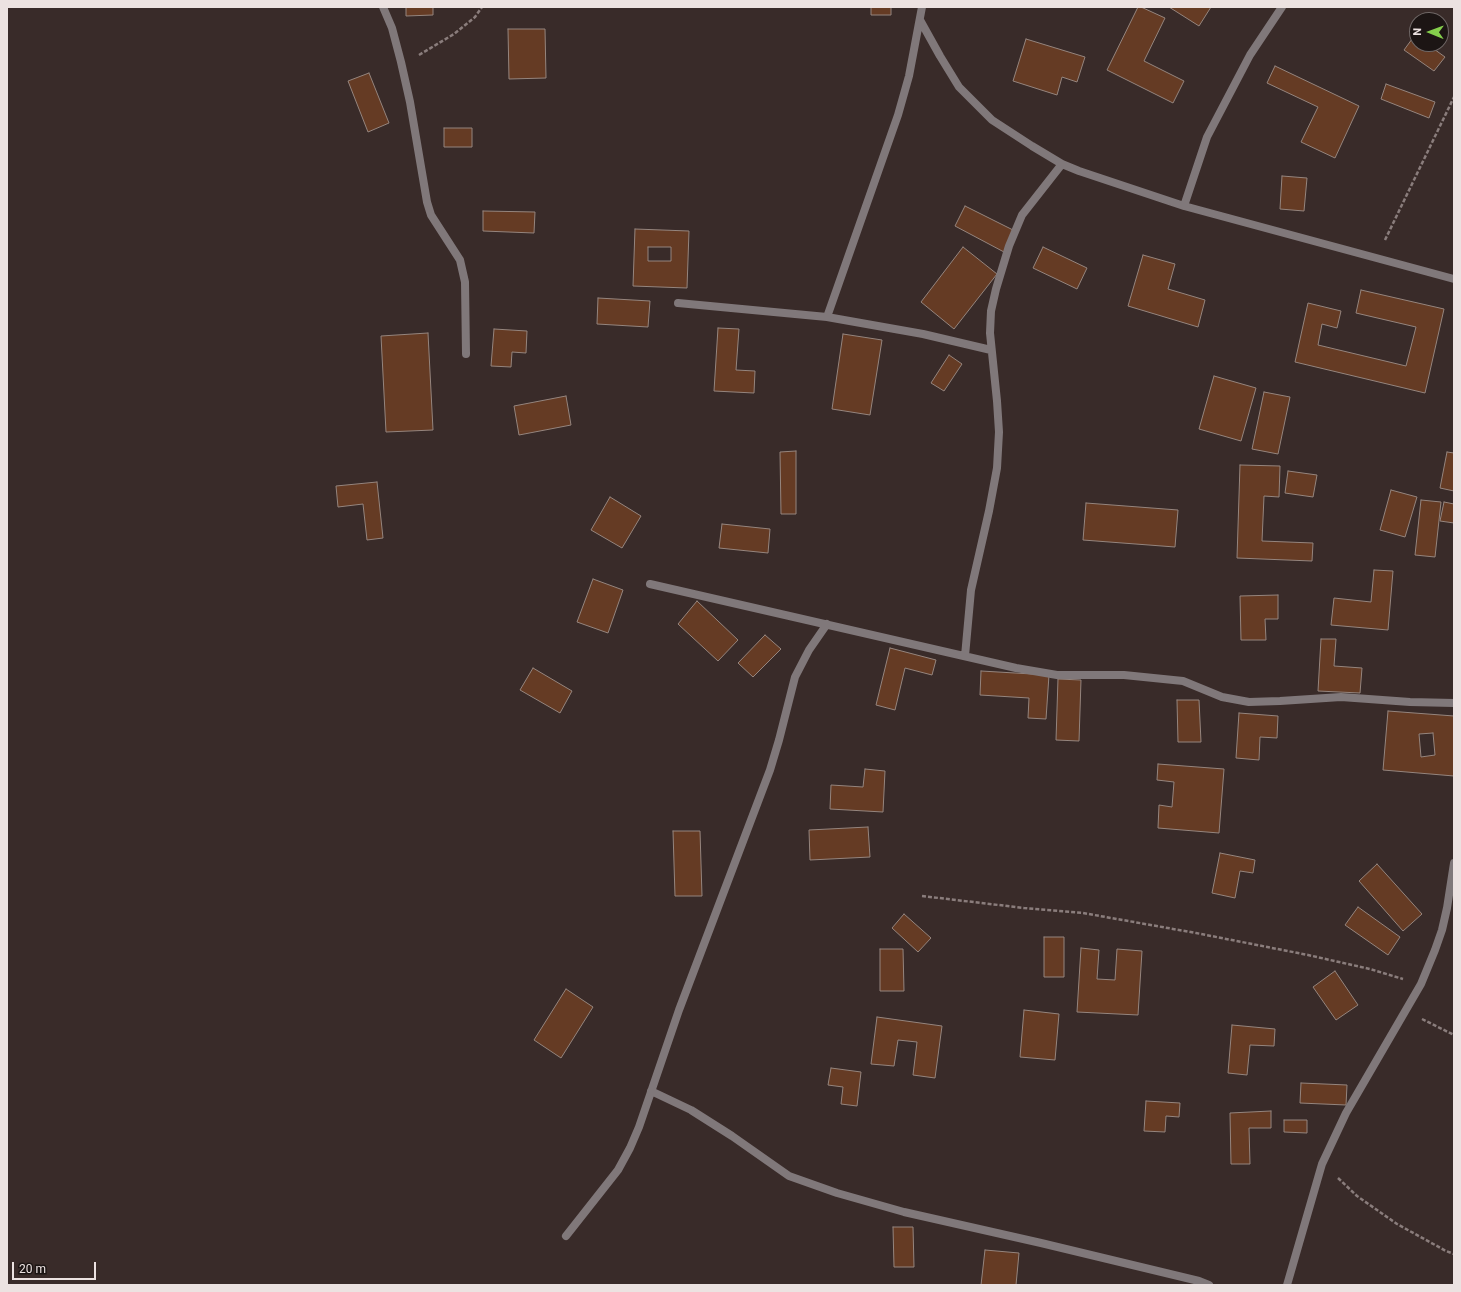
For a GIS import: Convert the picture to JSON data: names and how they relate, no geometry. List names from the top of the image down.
{
  "scale_bar": "20 m",
  "north": "left"
}
